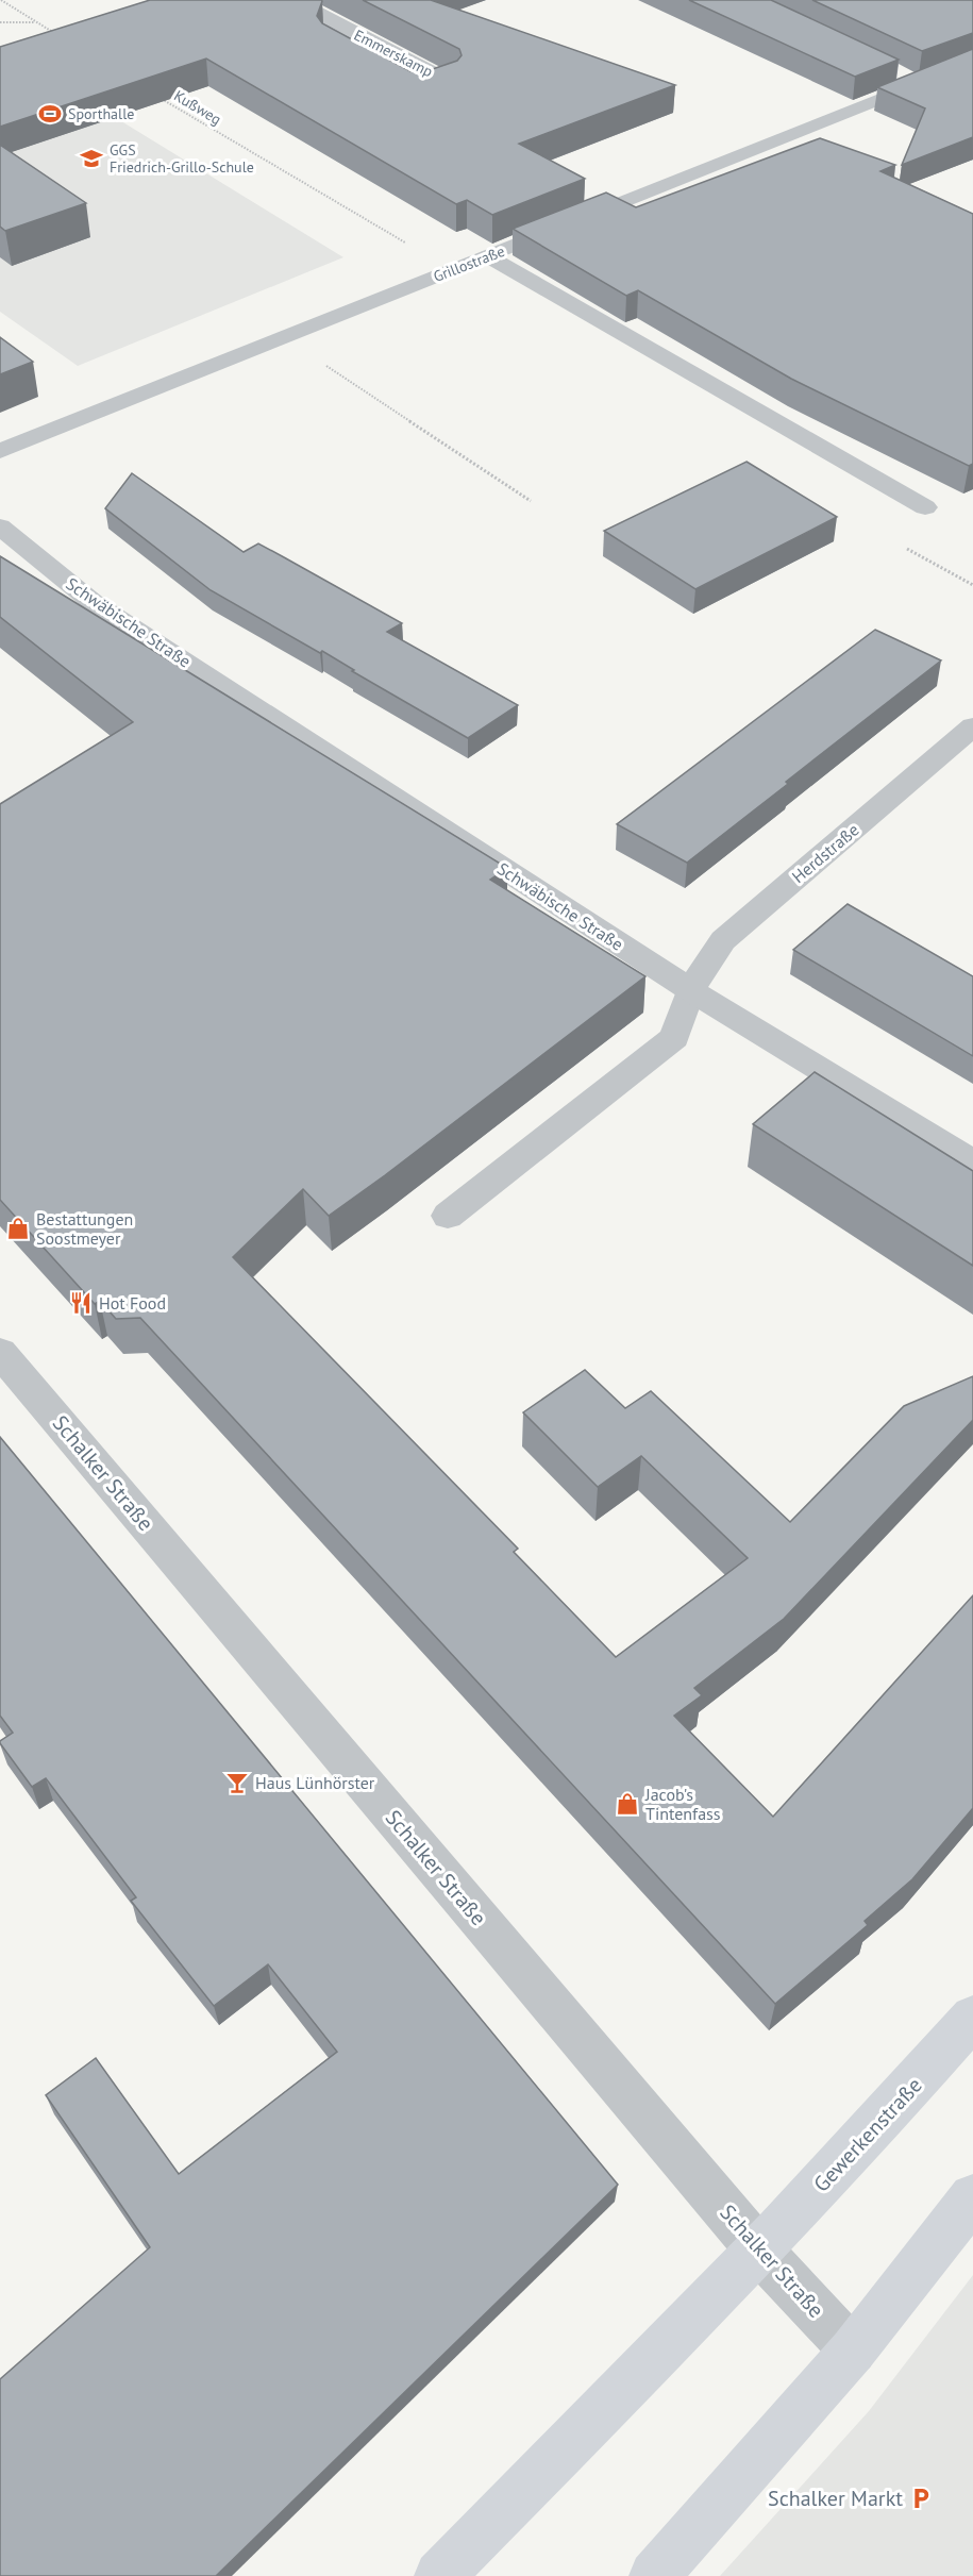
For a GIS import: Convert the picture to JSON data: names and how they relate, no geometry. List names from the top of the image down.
{
  "streets": {
    "street": [
      "Emmerskamp",
      "Grillostraße",
      "Schwäbische Straße",
      "Herdstraße",
      "Schalker Straße",
      "Gewerkenstraße"
    ],
    "path": ["Kußweg"]
  },
  "crossings": [
    ["Kußweg", "Grillostraße"],
    ["Schwäbische Straße", "Herdstraße"],
    ["Schalker Straße", "Gewerkenstraße"]
  ],
  "places": {
    "sports": ["Sporthalle"],
    "school or university": ["GGS Friedrich-Grillo-Schule"],
    "shop": ["Bestattungen Soostmeyer", "Jacob's Tintenfass"],
    "restaurant": ["Hot Food"],
    "bar": ["Haus Lünhörster"],
    "parking": ["Schalker Markt"]
  }
}
